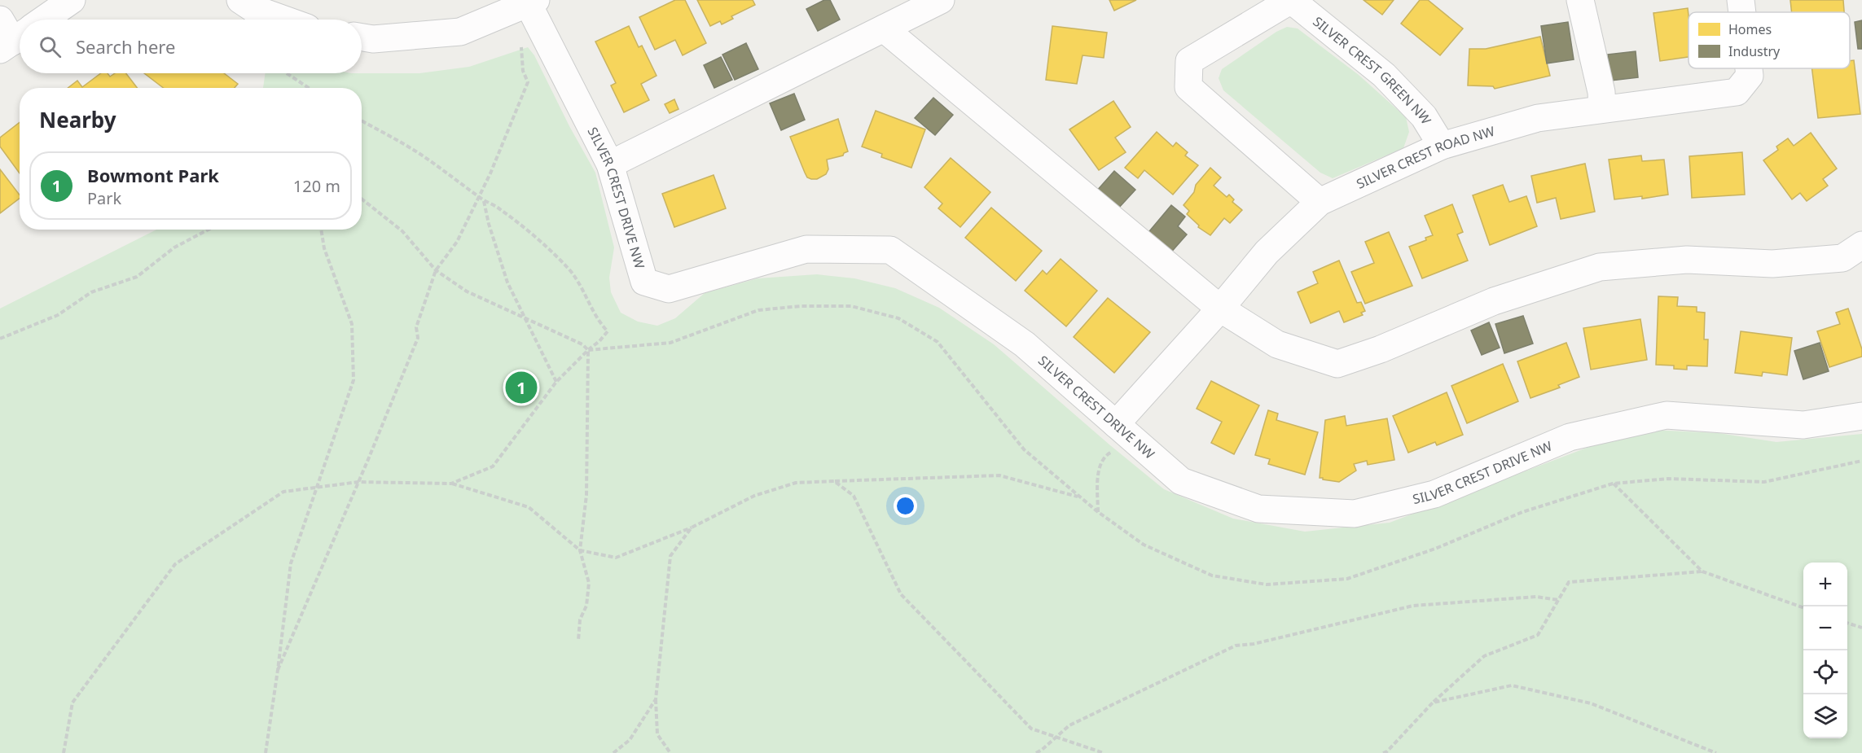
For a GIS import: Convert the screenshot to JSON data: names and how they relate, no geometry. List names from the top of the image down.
{
  "streets": {
    "street": ["SILVER CREST GREEN NW", "SILVER CREST ROAD NW", "SILVER CREST DRIVE NW"]
  },
  "crossings": [
    ["SILVER CREST GREEN NW", "SILVER CREST ROAD NW"],
    ["SILVER CREST ROAD NW", "SILVER CREST DRIVE NW"]
  ],
  "legend": ["Homes", "Industry"],
  "page": {
    "search": "Search here",
    "heading": "Nearby",
    "list": [
      {
        "mark": "1",
        "name": "Bowmont Park",
        "note": "Park",
        "value": "120 m"
      }
    ],
    "pins": "1",
    "map_buttons": ["+", "−"]
  }
}
